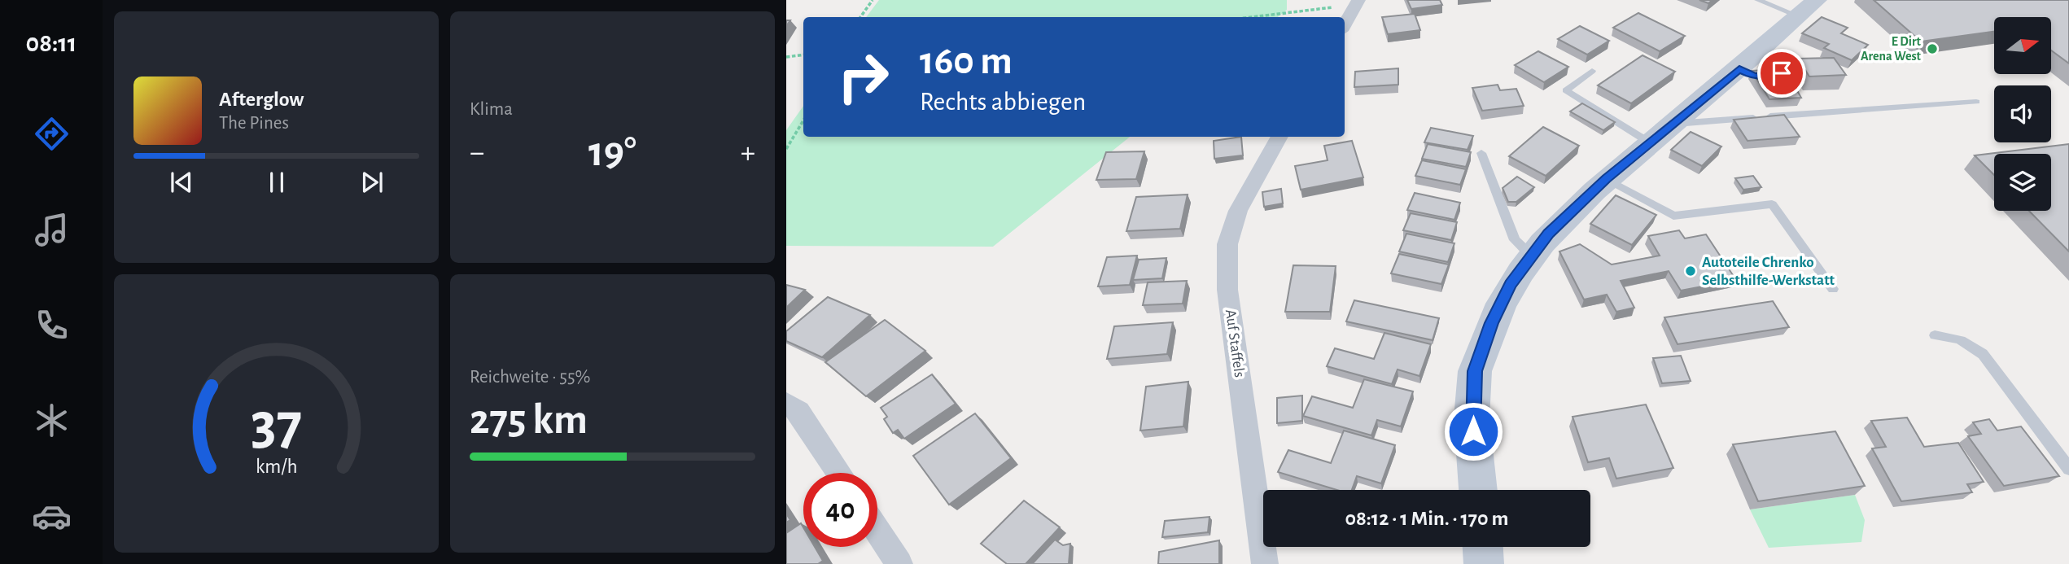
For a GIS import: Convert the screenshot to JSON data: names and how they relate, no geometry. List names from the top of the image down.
{
  "streets": {
    "street": ["Auf Staffels"]
  },
  "places": ["E Dirt Arena West", "Autoteile Chrenko Selbsthilfe-Werkstatt"],
  "north": "right",
  "page": {
    "tabs": "08:11",
    "tile": [
      "Klima",
      ["Reichweite · 55%", "275 km"]
    ],
    "turn": ["160 m", "Rechts abbiegen"],
    "song": ["Afterglow", "The Pines"],
    "heat": ["−", "19°", "+"],
    "limit": "40",
    "trip": "08:12 · 1 Min. · 170 m",
    "gauge": ["37", "km/h"]
  }
}
